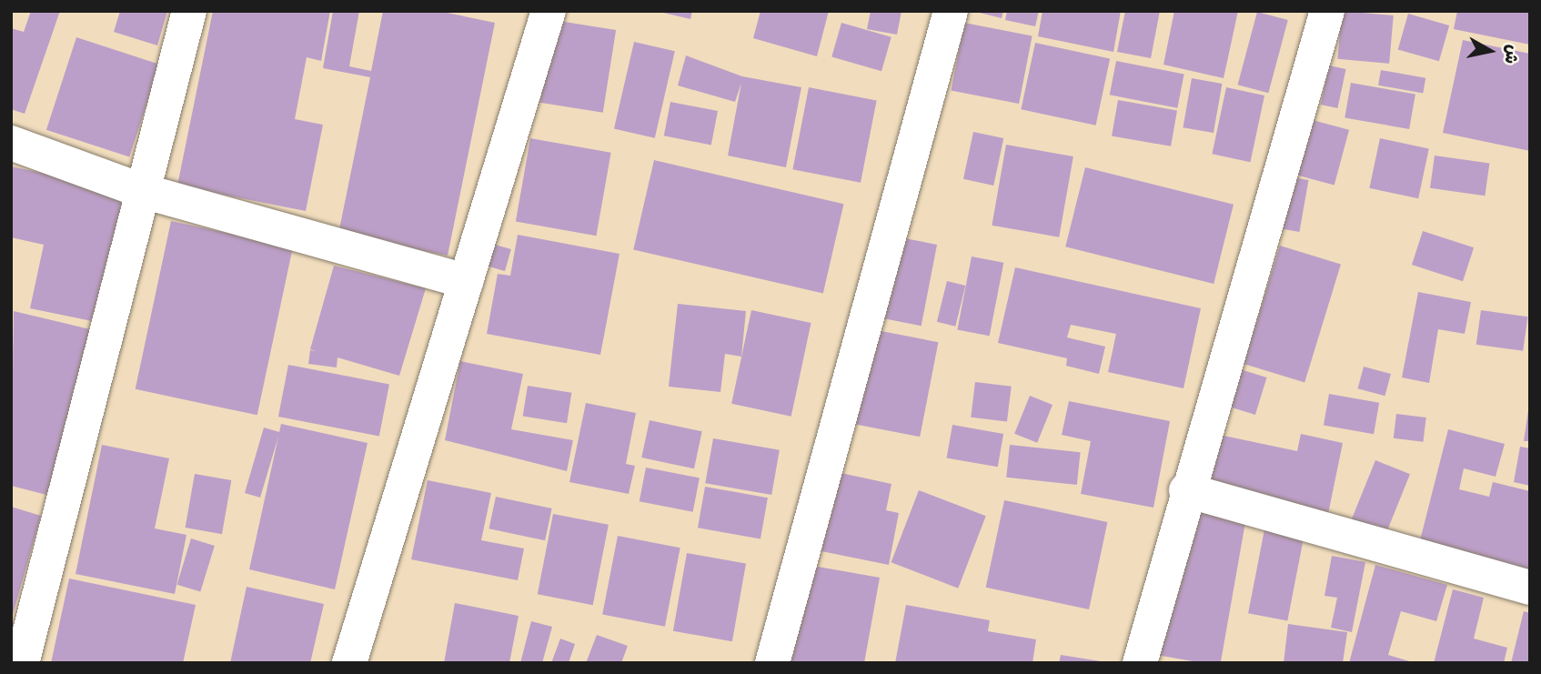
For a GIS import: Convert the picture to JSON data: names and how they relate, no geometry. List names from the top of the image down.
{
  "north": "right"
}
